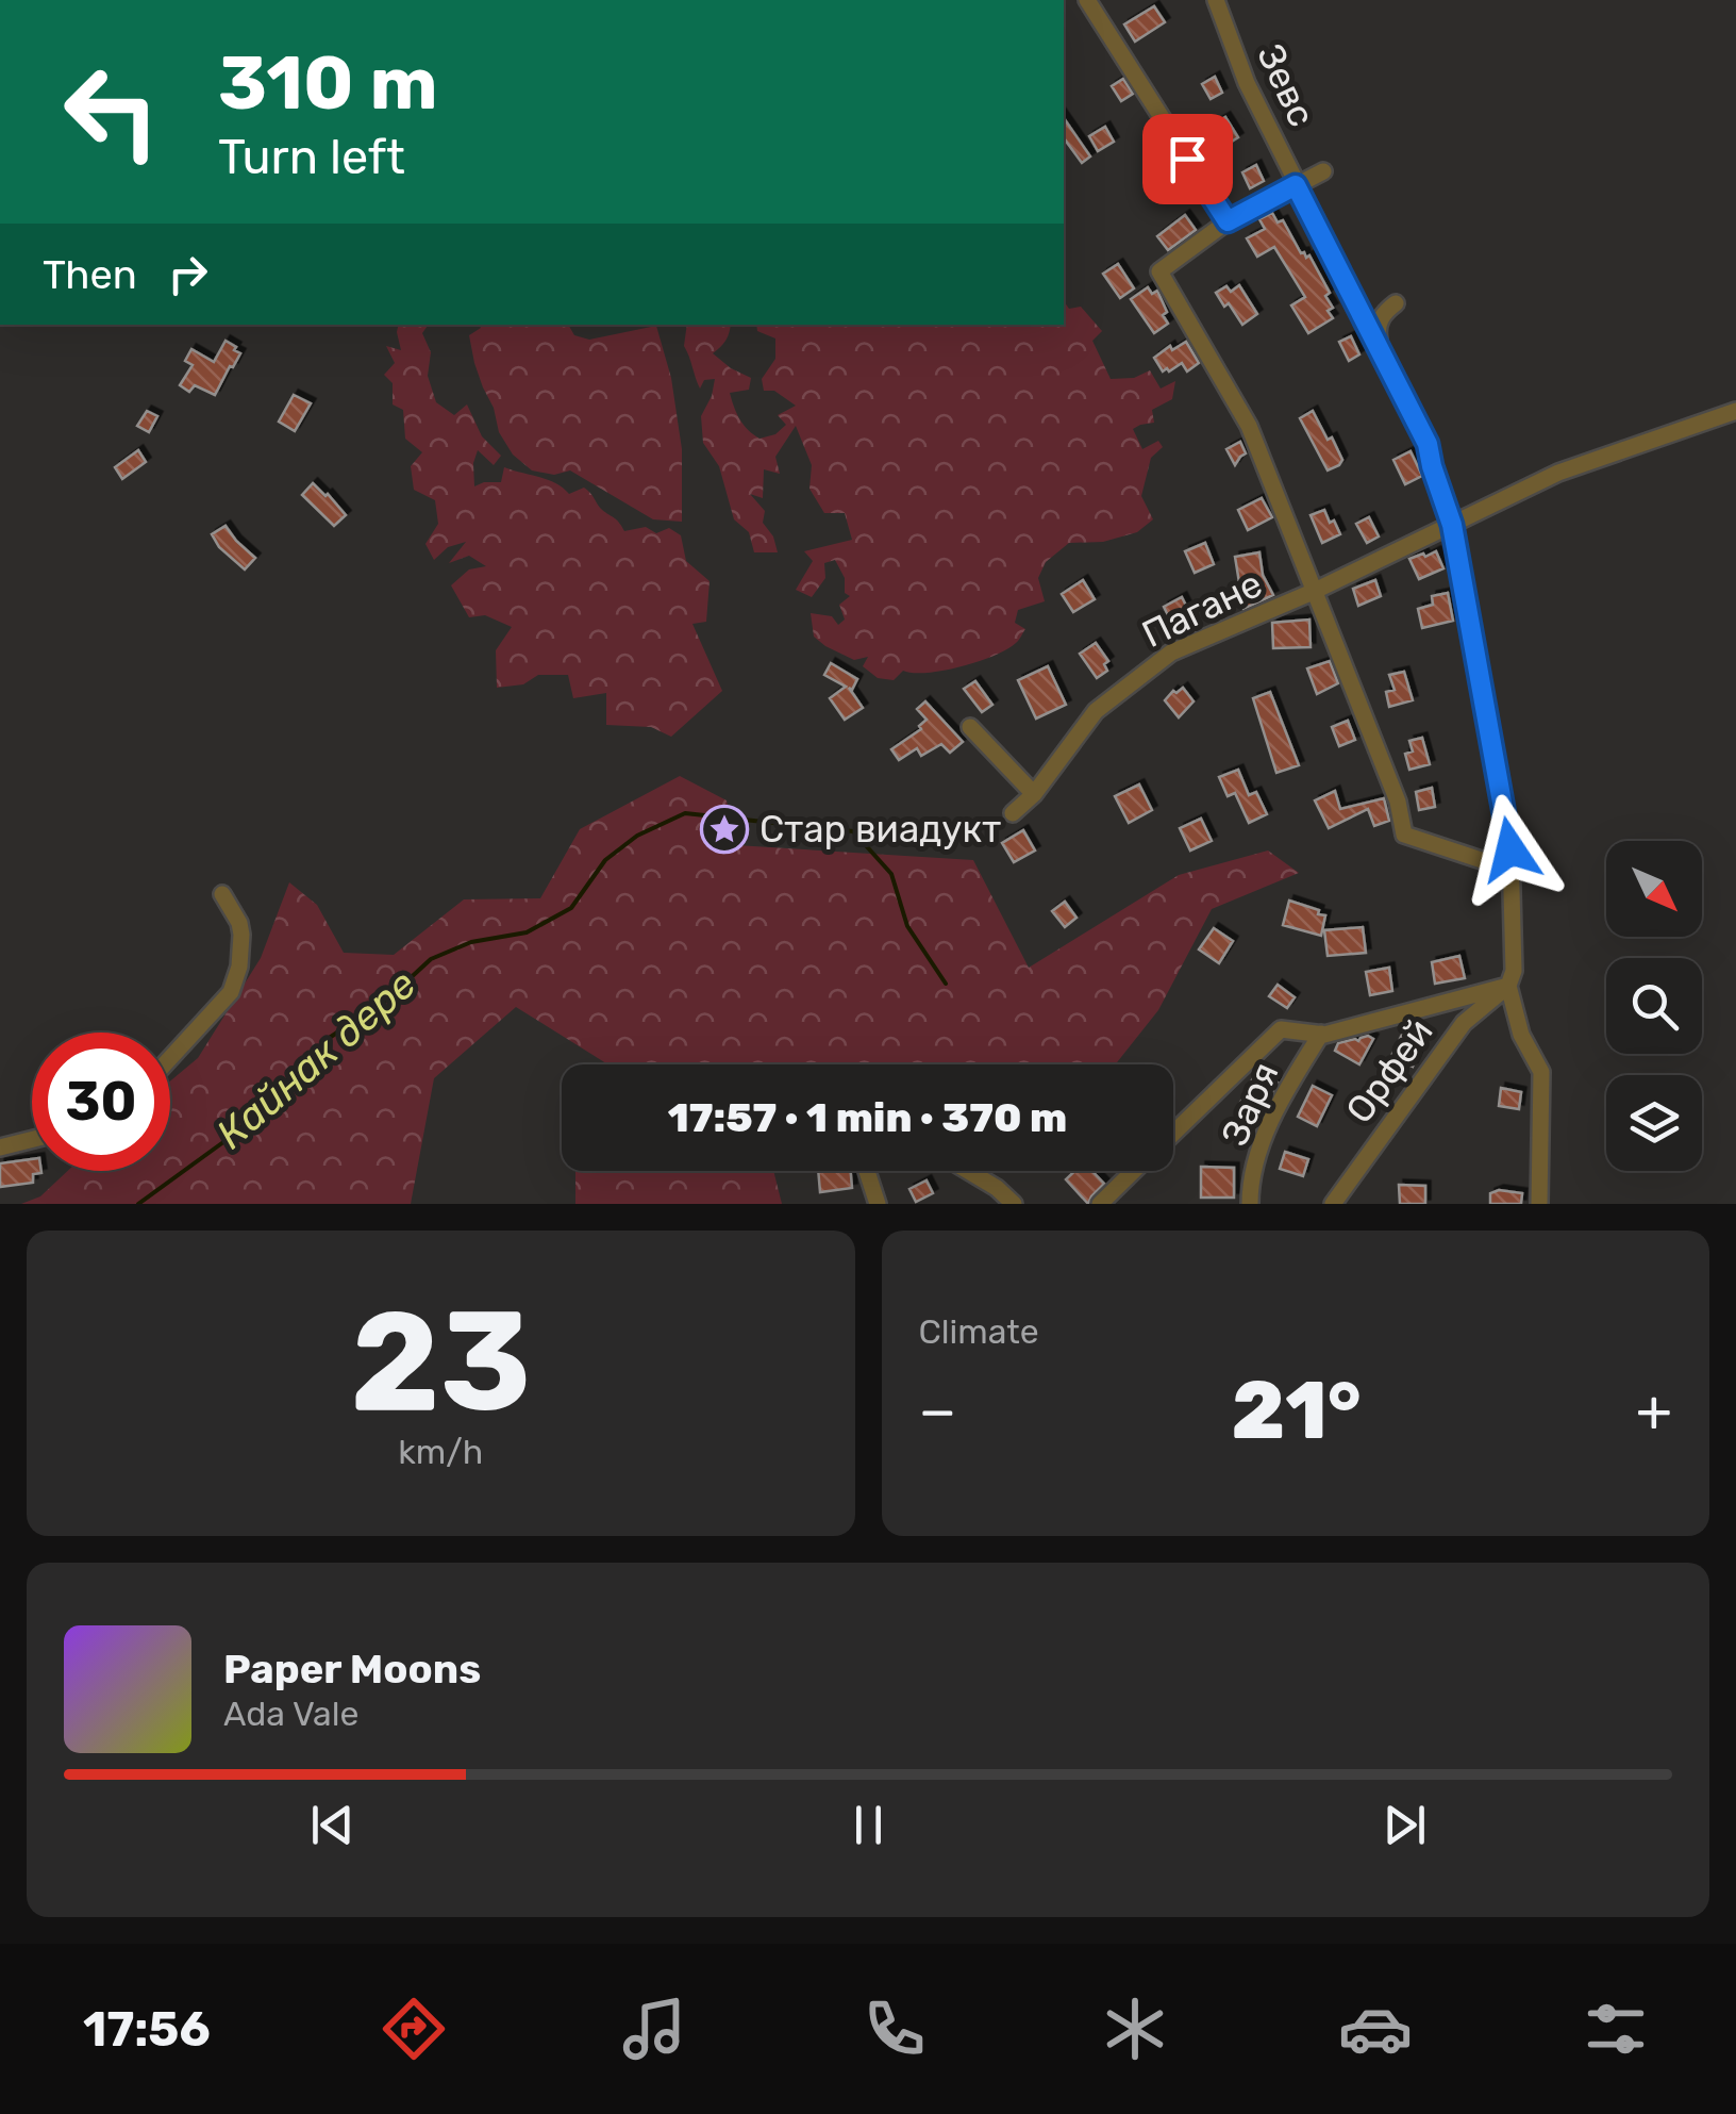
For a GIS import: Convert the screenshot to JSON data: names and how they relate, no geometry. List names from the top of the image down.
{
  "streets": {
    "street": [
      "Зевс",
      "Пагане",
      "Орфей",
      "Заря"
    ]
  },
  "crossings": [
    ["Зевс", "Пагане"],
    ["Зевс", "Орфей"],
    ["Зевс", "Заря"],
    ["Орфей", "Заря"]
  ],
  "water": ["Кайнак дере"],
  "places": {
    "place": ["Стар виадукт"]
  },
  "north": "bottom right",
  "page": {
    "turn": ["310 m", "Turn left"],
    "then": "Then",
    "limit": "30",
    "trip": "17:57 · 1 min · 370 m",
    "tile": [
      ["23", "km/h"],
      "Climate"
    ],
    "heat": ["−", "21°", "+"],
    "song": ["Paper Moons", "Ada Vale"],
    "tabs": "17:56"
  }
}
